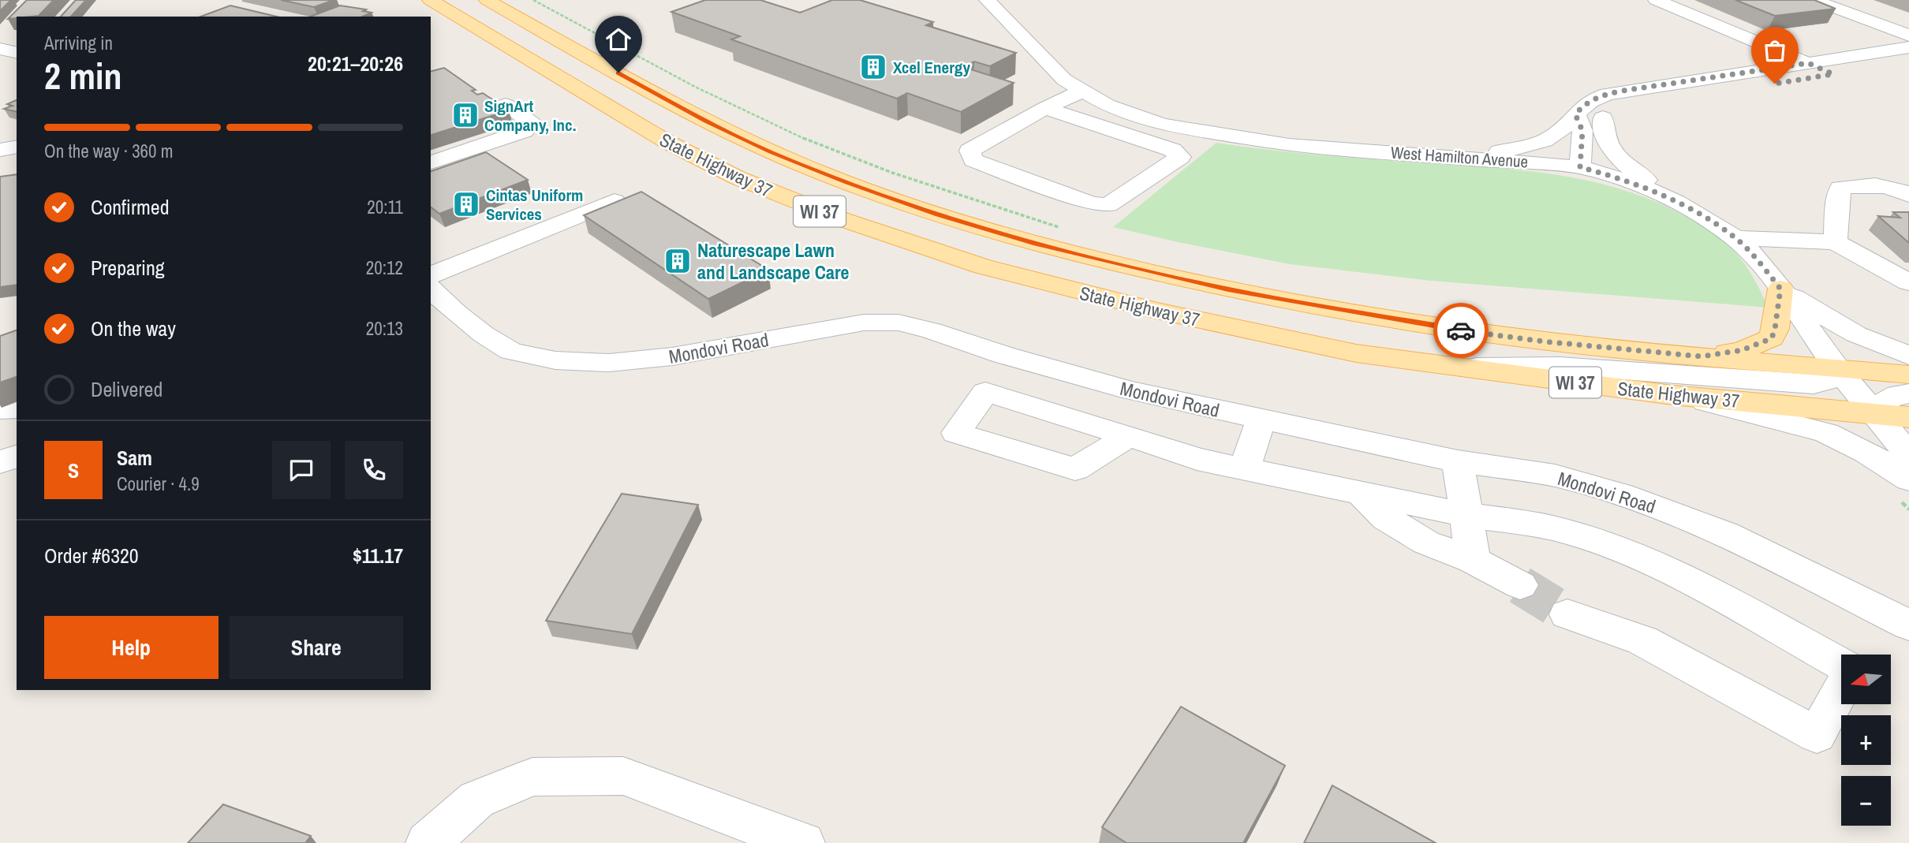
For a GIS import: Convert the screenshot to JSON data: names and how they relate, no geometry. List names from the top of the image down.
{
  "streets": {
    "main road": ["State Highway 37", "WI 37"],
    "street": ["West Hamilton Avenue", "Mondovi Road"]
  },
  "crossings": [
    ["West Hamilton Avenue", "State Highway 37"]
  ],
  "places": {
    "building": [
      "Xcel Energy",
      "SignArt Company, Inc.",
      "Cintas Uniform Services",
      "Naturescape Lawn and Landscape Care"
    ]
  },
  "north": "left",
  "page": {
    "heading": ["2 min", "Arriving in", "20:21–20:26"],
    "panel": [
      "Sam",
      "Courier · 4.9",
      "Order #6320",
      "$11.17"
    ],
    "bar": "On the way · 360 m",
    "list": [
      ["Confirmed", "20:11"],
      ["Preparing", "20:12"],
      ["On the way", "20:13"],
      "Delivered"
    ],
    "round": "S",
    "buttons": ["Help", "Share"],
    "map_buttons": ["+", "−"]
  }
}
